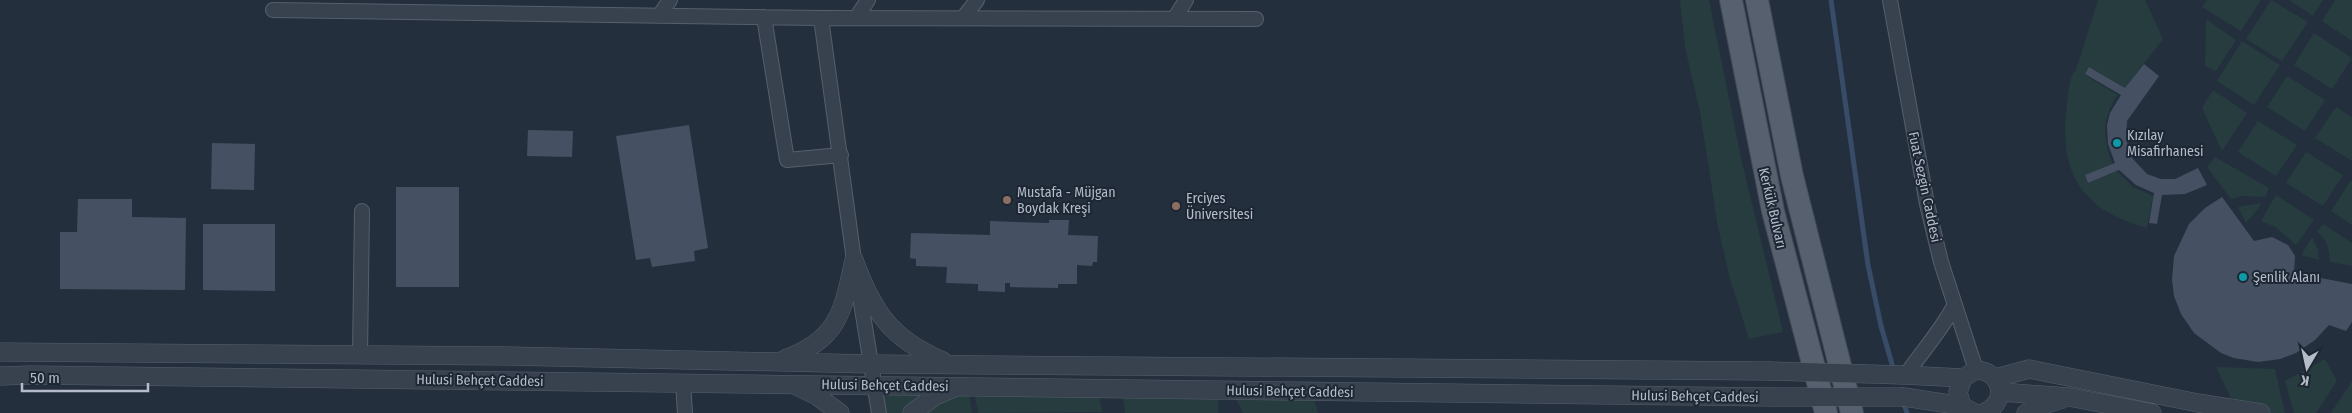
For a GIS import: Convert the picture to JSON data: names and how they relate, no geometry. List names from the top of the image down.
{
  "streets": {
    "main road": ["Kerkük Bulvarı"],
    "street": ["Fuat Sezgin Caddesi", "Hulusi Behçet Caddesi"]
  },
  "crossings": [
    ["Fuat Sezgin Caddesi", "Hulusi Behçet Caddesi"]
  ],
  "places": [
    "Kızılay Misafirhanesi",
    "Mustafa - Müjgan Boydak Kreşi",
    "Erciyes Üniversitesi",
    "Şenlik Alanı"
  ],
  "scale_bar": "50 m",
  "north": "bottom"
}
